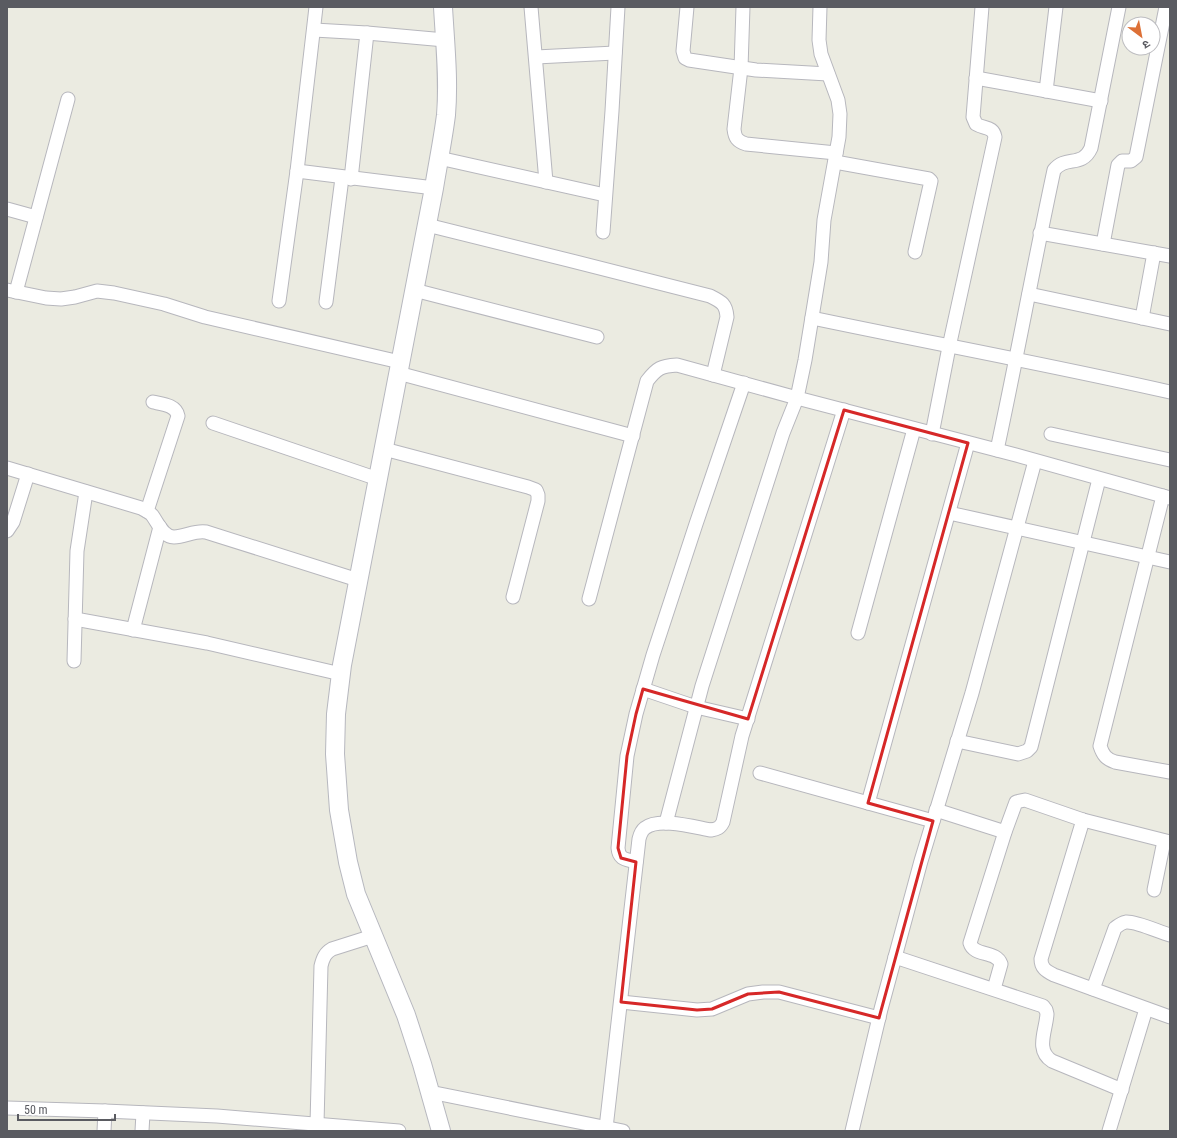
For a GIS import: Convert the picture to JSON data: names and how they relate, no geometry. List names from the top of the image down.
{
  "scale_bar": "50 m",
  "north": "bottom right"
}
